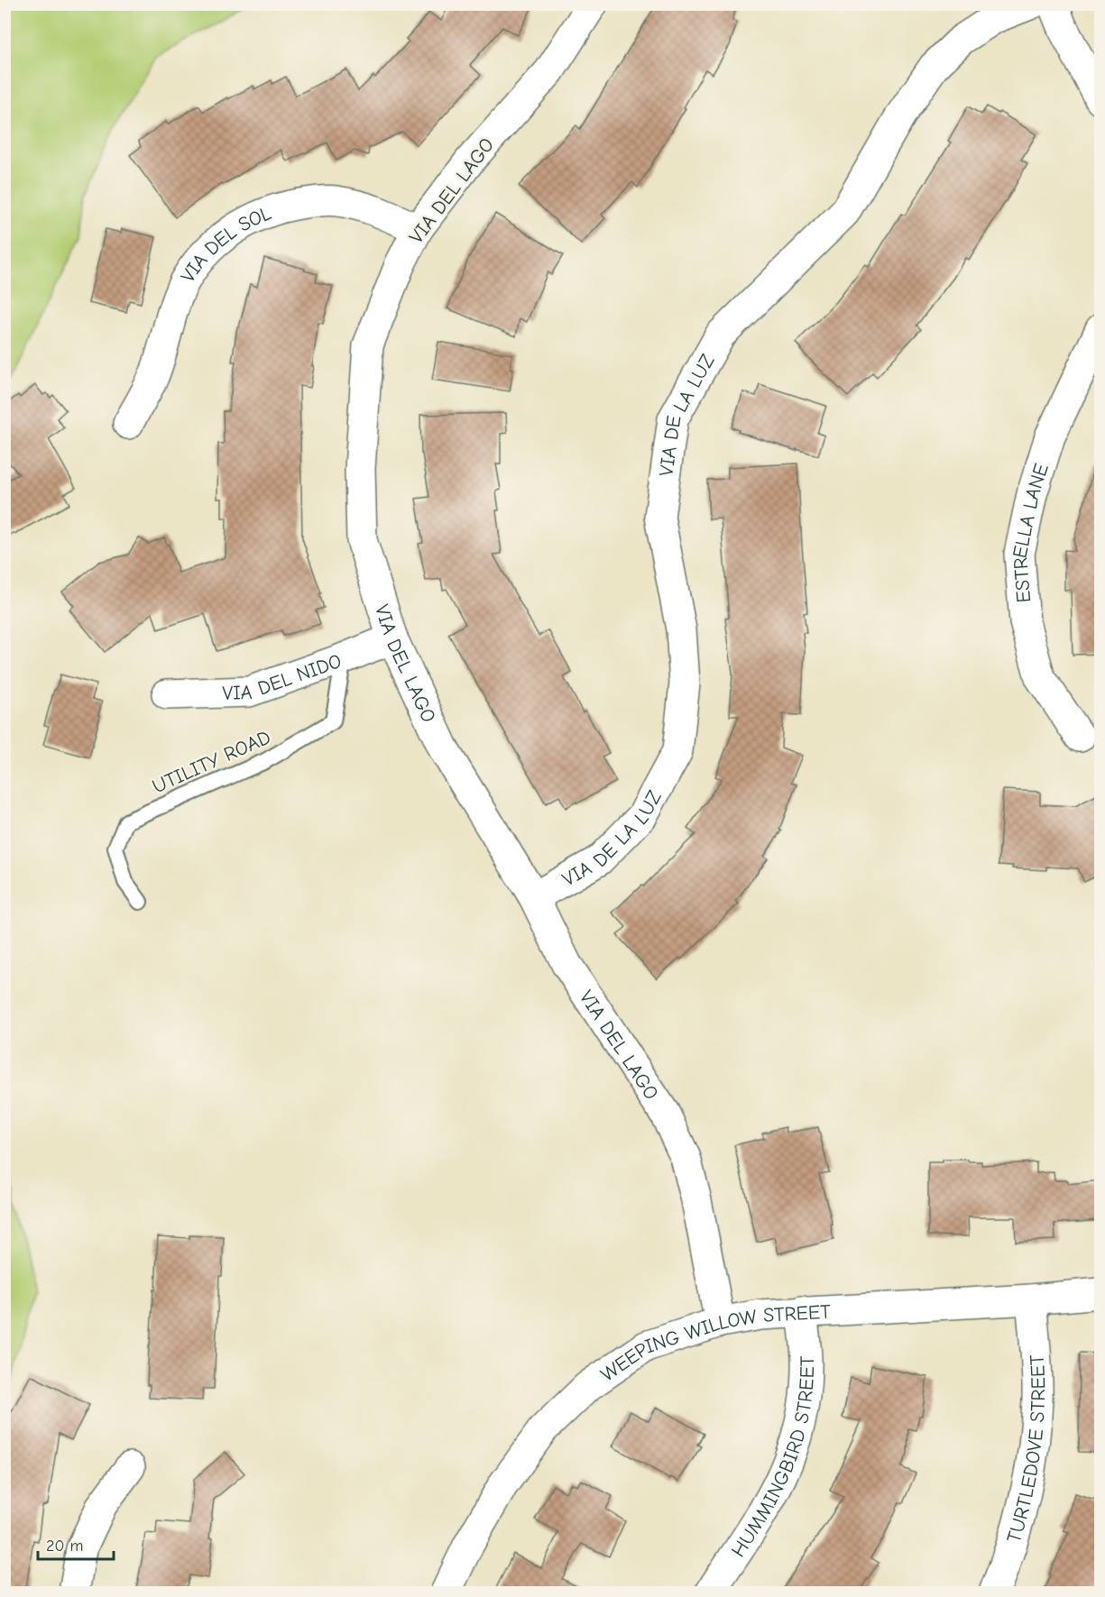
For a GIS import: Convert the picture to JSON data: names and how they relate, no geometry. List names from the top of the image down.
{
  "streets": {
    "street": [
      "VIA DEL LAGO",
      "VIA DEL SOL",
      "VIA DE LA LUZ",
      "ESTRELLA LANE",
      "VIA DEL NIDO",
      "WEEPING WILLOW STREET",
      "TURTLEDOVE STREET",
      "HUMMINGBIRD STREET"
    ],
    "lane": ["UTILITY ROAD"]
  },
  "crossings": [
    ["VIA DEL LAGO", "VIA DEL SOL"],
    ["VIA DEL LAGO", "VIA DE LA LUZ"],
    ["VIA DEL LAGO", "VIA DEL NIDO"],
    ["VIA DEL LAGO", "WEEPING WILLOW STREET"],
    ["VIA DEL NIDO", "UTILITY ROAD"],
    ["WEEPING WILLOW STREET", "TURTLEDOVE STREET"],
    ["WEEPING WILLOW STREET", "HUMMINGBIRD STREET"]
  ],
  "scale_bar": "20 m"
}
